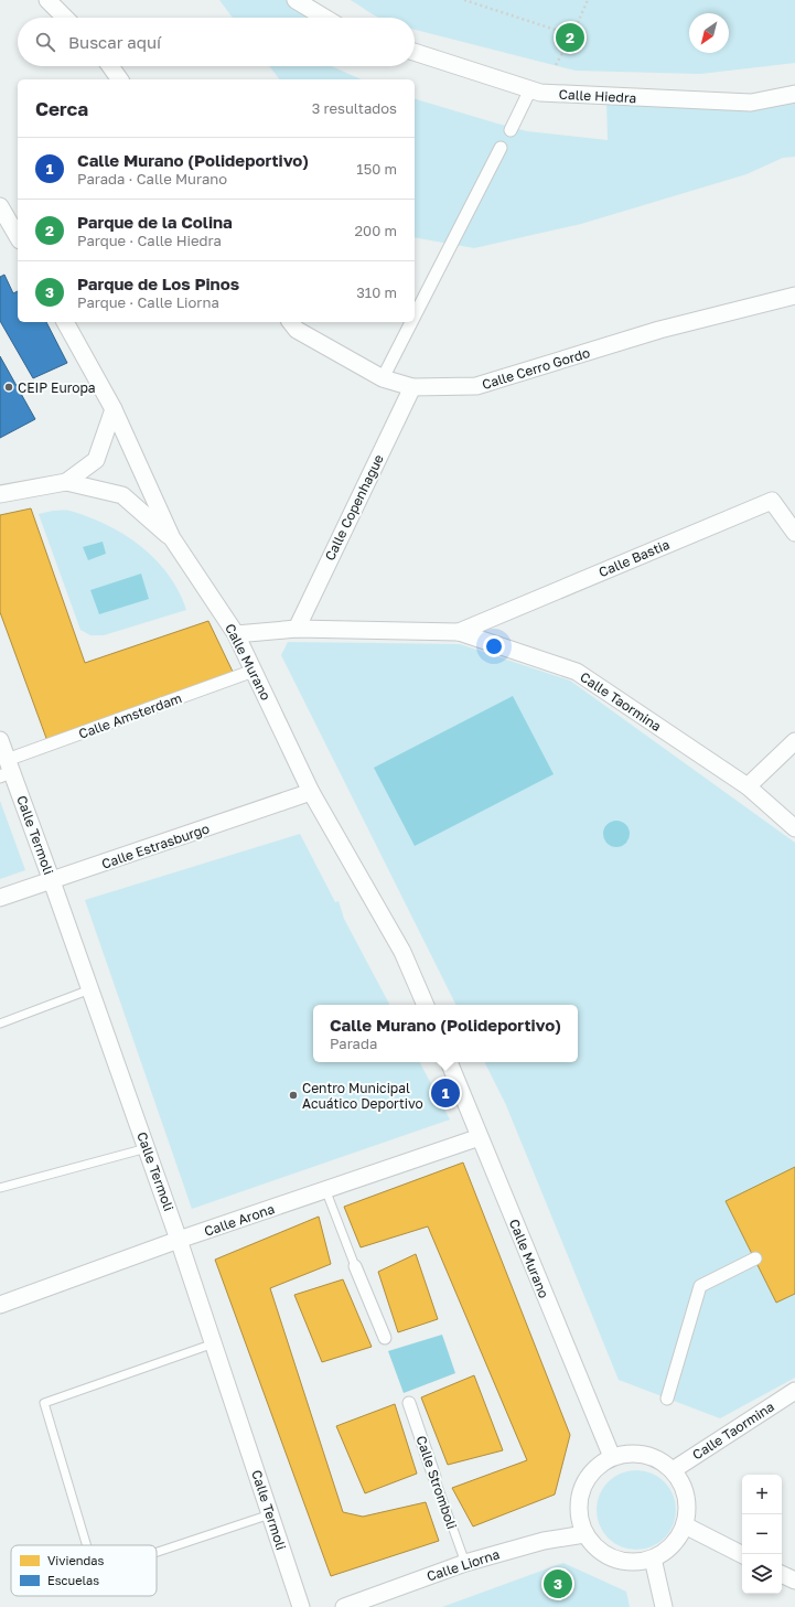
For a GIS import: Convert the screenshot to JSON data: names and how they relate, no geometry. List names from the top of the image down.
{
  "streets": {
    "street": [
      "Calle Hiedra",
      "Calle Cerro Gordo",
      "Calle Copenhague",
      "Calle Bastia",
      "Calle Murano",
      "Calle Taormina",
      "Calle Amsterdam",
      "Calle Termoli",
      "Calle Estrasburgo",
      "Calle Arona",
      "Calle Stromboli",
      "Calle Liorna"
    ]
  },
  "crossings": [
    ["Calle Cerro Gordo", "Calle Copenhague"],
    ["Calle Copenhague", "Calle Taormina"],
    ["Calle Bastia", "Calle Taormina"],
    ["Calle Murano", "Calle Taormina"],
    ["Calle Murano", "Calle Amsterdam"],
    ["Calle Murano", "Calle Estrasburgo"],
    ["Calle Murano", "Calle Arona"],
    ["Calle Murano", "Calle Liorna"],
    ["Calle Taormina", "Calle Liorna"],
    ["Calle Amsterdam", "Calle Termoli"],
    ["Calle Termoli", "Calle Estrasburgo"],
    ["Calle Termoli", "Calle Arona"],
    ["Calle Stromboli", "Calle Liorna"]
  ],
  "places": ["CEIP Europa", "Centro Municipal Acuático Deportivo"],
  "legend": ["Viviendas", "Escuelas"],
  "north": "bottom left",
  "page": {
    "search": "Buscar aquí",
    "pins": ["2", "1", "3"],
    "heading": ["Cerca", "3 resultados"],
    "list": [
      {
        "mark": "1",
        "name": "Calle Murano (Polideportivo)",
        "note": "Parada · Calle Murano",
        "value": "150 m"
      },
      {
        "mark": "2",
        "name": "Parque de la Colina",
        "note": "Parque · Calle Hiedra",
        "value": "200 m"
      },
      {
        "mark": "3",
        "name": "Parque de Los Pinos",
        "note": "Parque · Calle Liorna",
        "value": "310 m"
      }
    ],
    "popup": ["Calle Murano (Polideportivo)", "Parada"],
    "map_buttons": ["+", "−"]
  }
}
